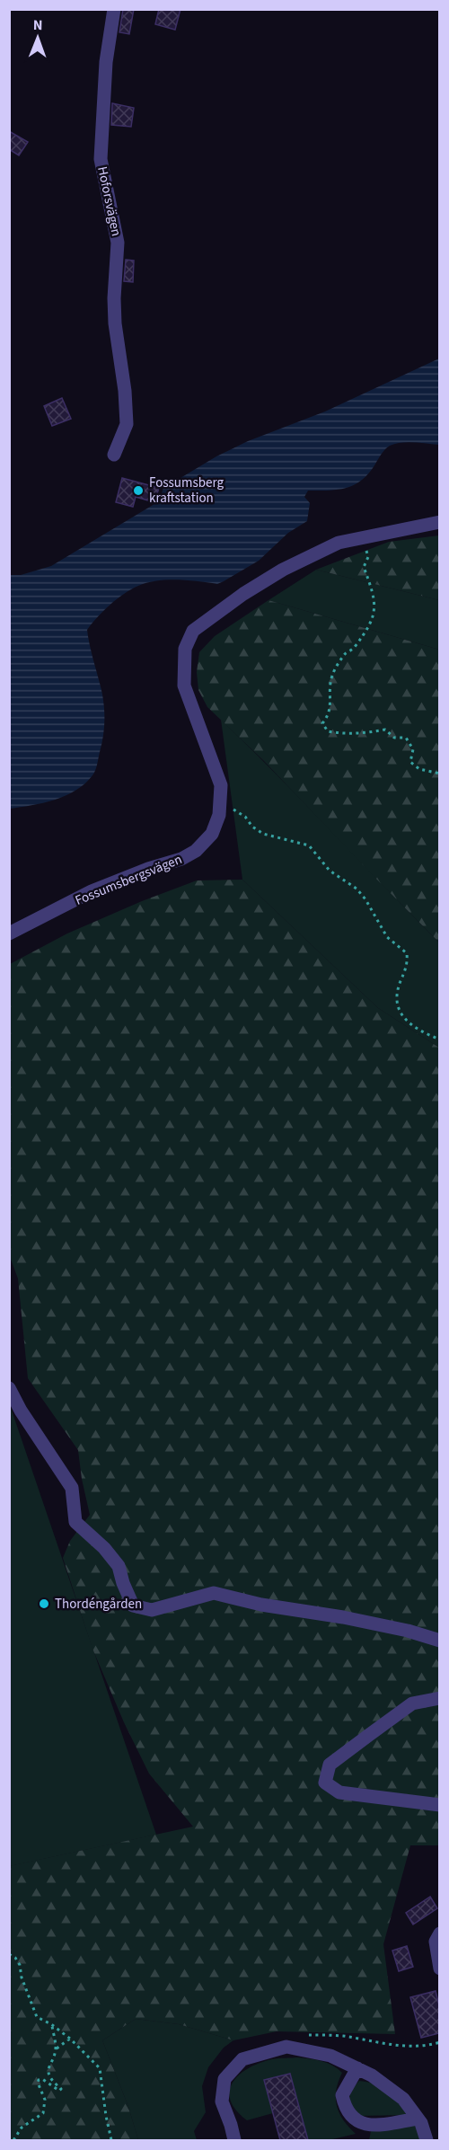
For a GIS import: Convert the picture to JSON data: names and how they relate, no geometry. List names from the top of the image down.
{
  "streets": {
    "street": ["Hoforsvägen", "Fossumsbergsvägen"]
  },
  "places": ["Fossumsberg kraftstation", "Thordéngården"],
  "north": "top"
}
